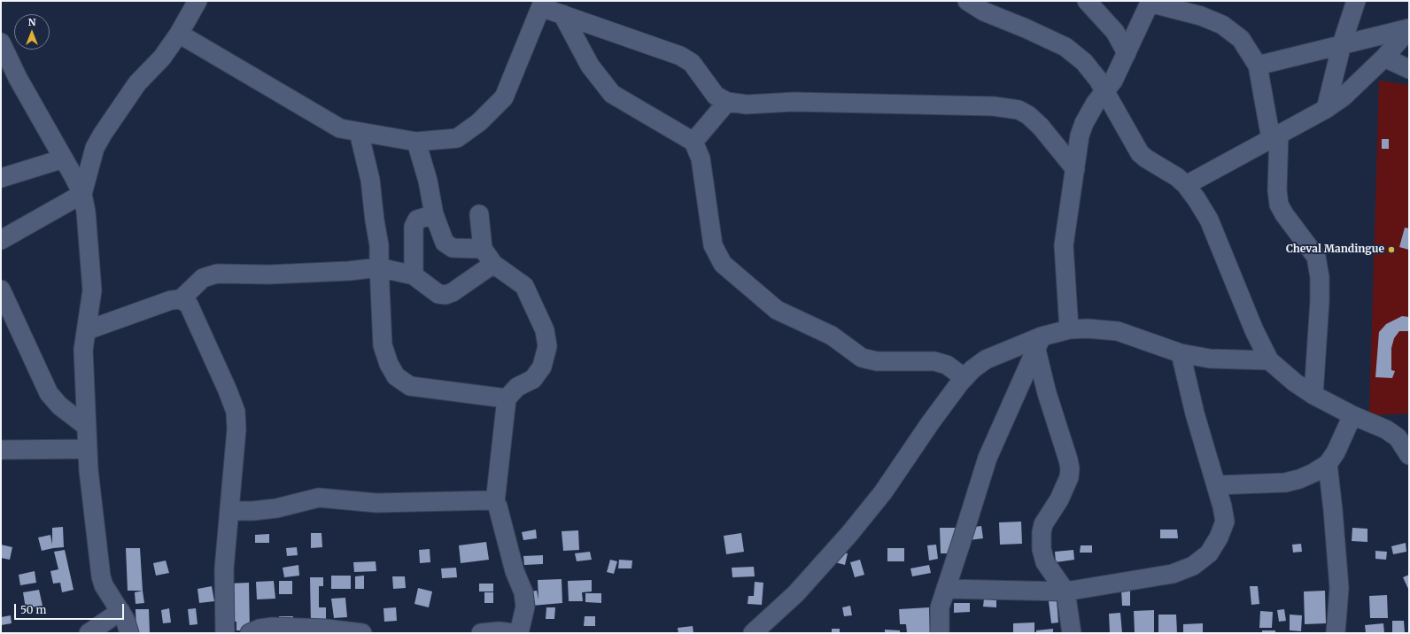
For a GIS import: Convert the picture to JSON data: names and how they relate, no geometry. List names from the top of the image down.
{
  "places": ["Cheval Mandingue"],
  "scale_bar": "50 m",
  "north": "top"
}
